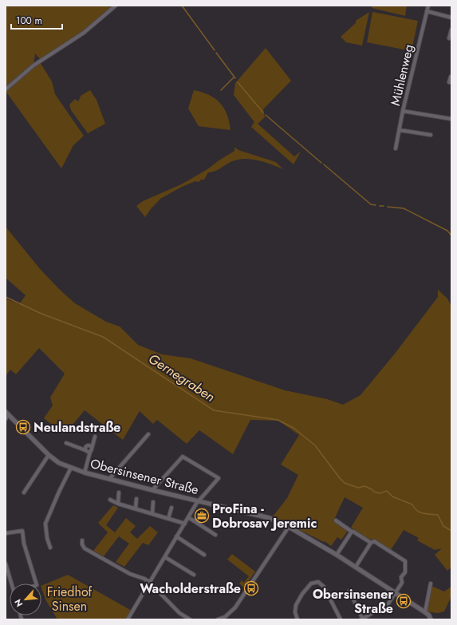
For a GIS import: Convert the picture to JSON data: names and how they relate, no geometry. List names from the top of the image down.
{
  "streets": {
    "street": ["Mühlenweg", "Obersinsener Straße"]
  },
  "water": ["Gernegraben"],
  "parks": ["Friedhof Sinsen"],
  "places": {
    "bus stop": ["Neulandstraße", "Wacholderstraße", "Obersinsener Straße"],
    "office": ["ProFina - Dobrosav Jeremic"]
  },
  "scale_bar": "100 m",
  "north": "bottom left"
}
